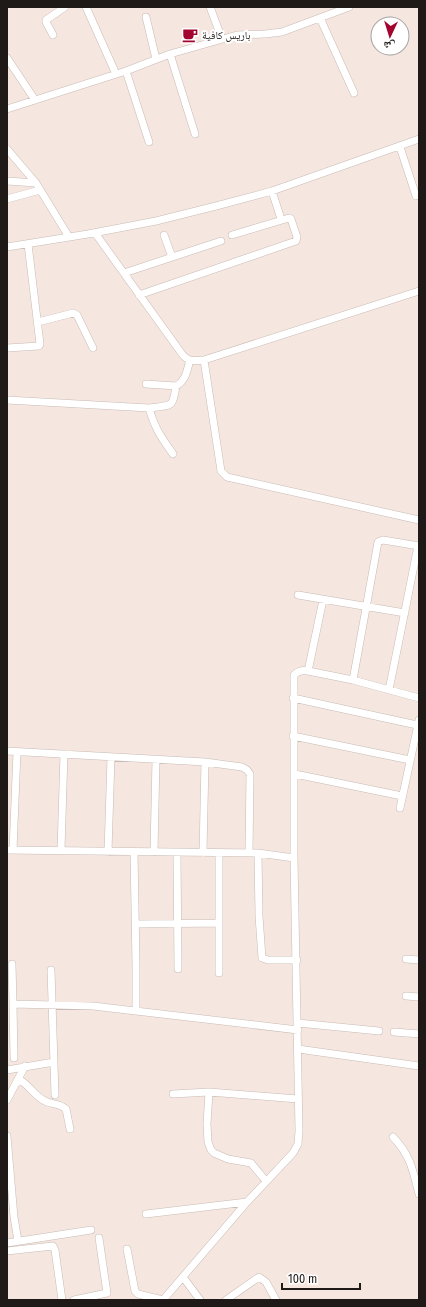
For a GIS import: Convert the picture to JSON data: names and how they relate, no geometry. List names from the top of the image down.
{
  "places": {
    "cafe": ["باريس كافية"]
  },
  "scale_bar": "100 m",
  "north": "bottom"
}
